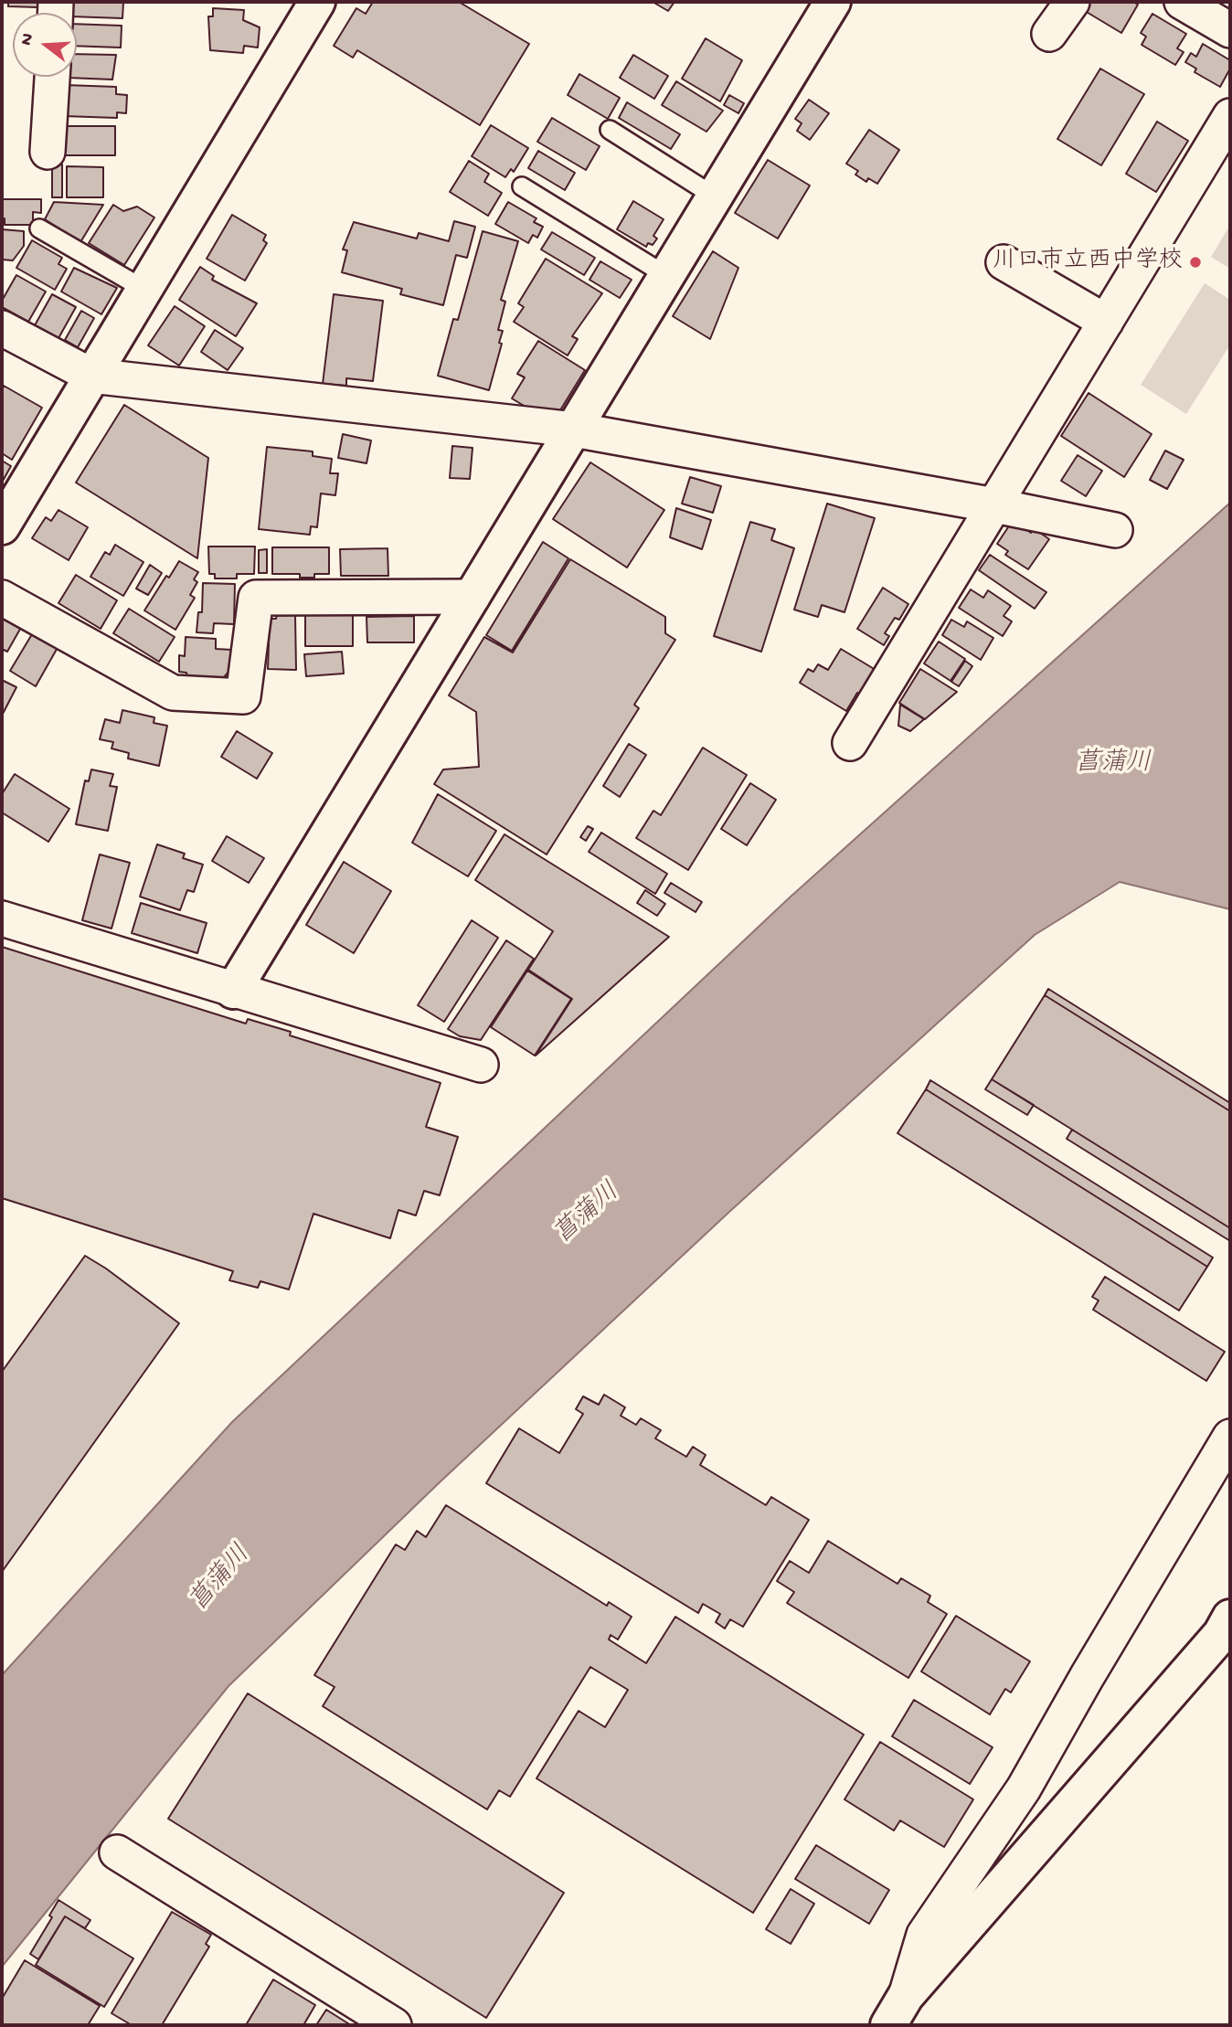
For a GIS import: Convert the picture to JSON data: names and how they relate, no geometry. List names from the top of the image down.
{
  "water": ["菖蒲川"],
  "places": ["川口市立西中学校"],
  "north": "left"
}
